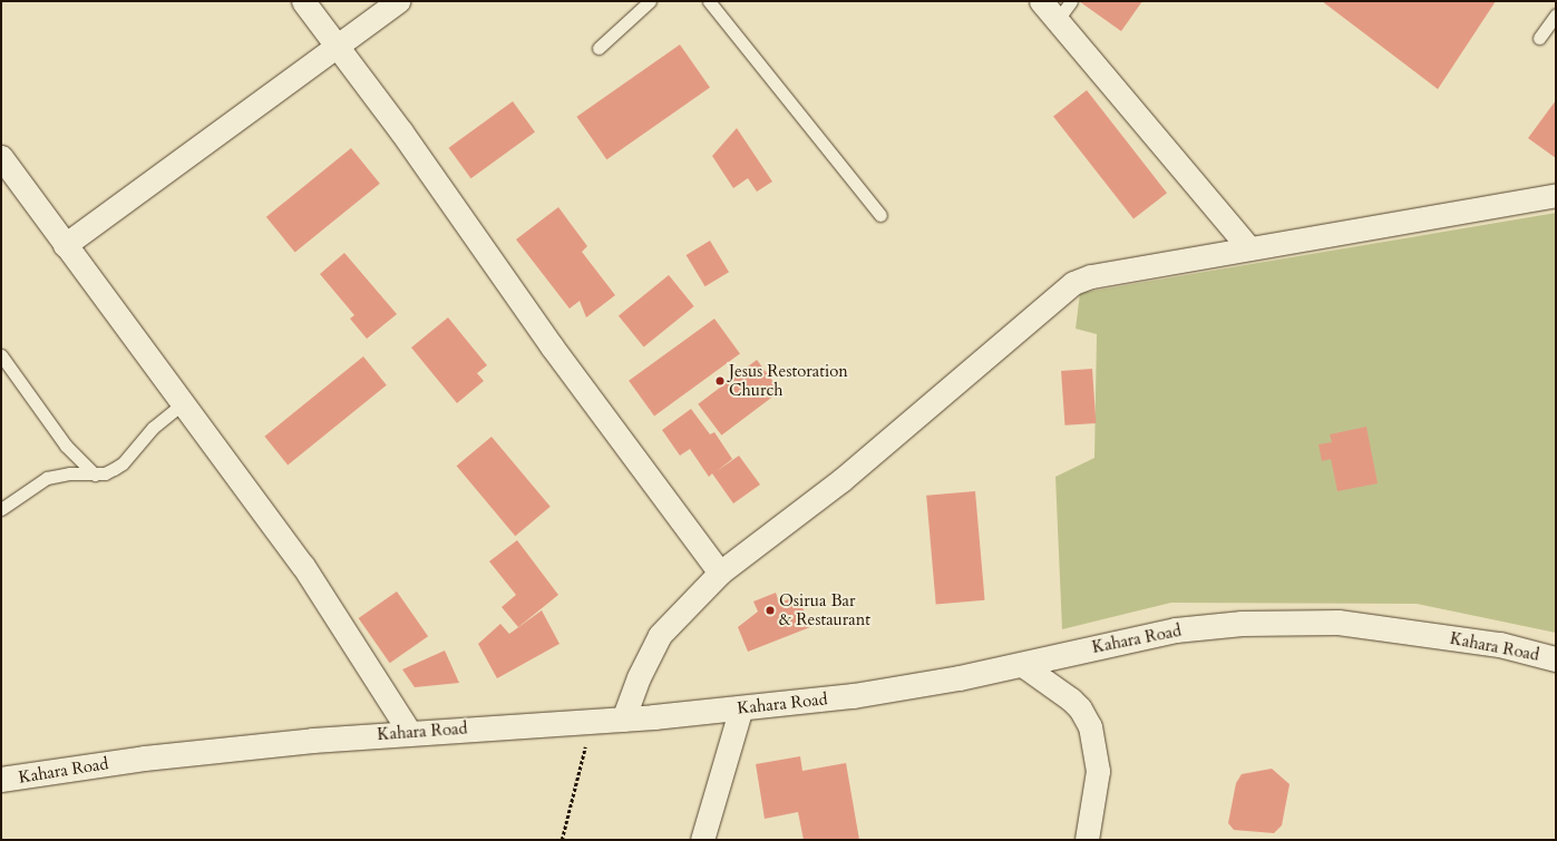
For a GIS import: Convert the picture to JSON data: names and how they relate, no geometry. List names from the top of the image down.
{
  "streets": {
    "street": ["Kahara Road"]
  },
  "places": ["Jesus Restoration Church", "Osirua Bar & Restaurant"]
}
